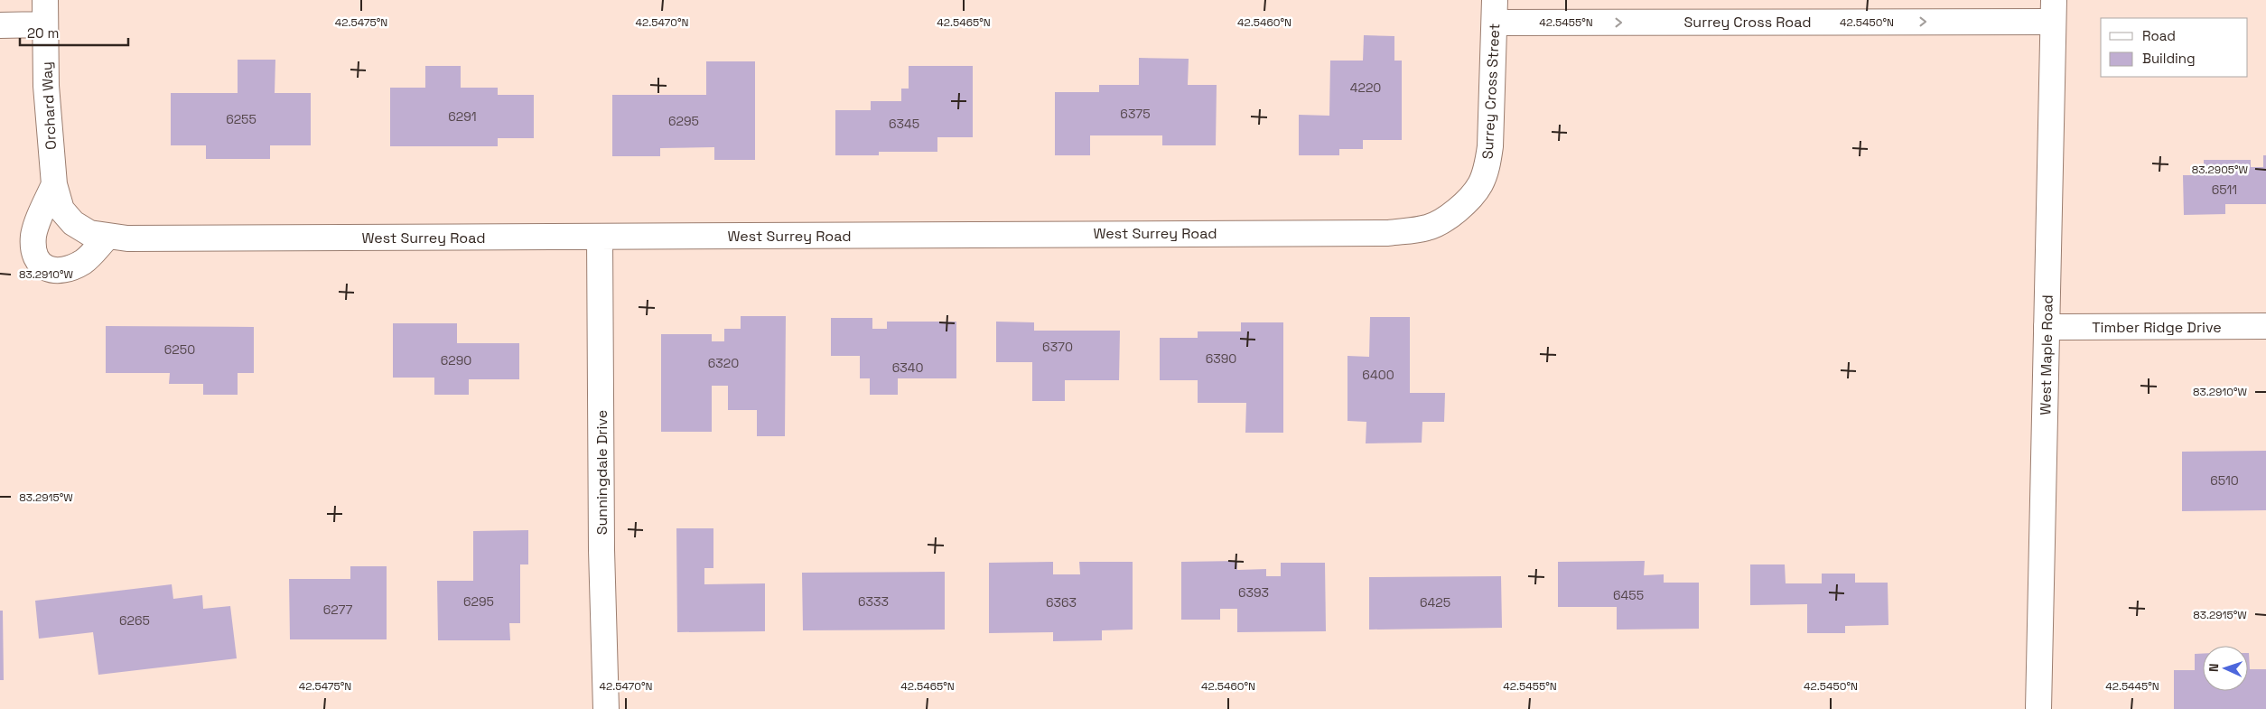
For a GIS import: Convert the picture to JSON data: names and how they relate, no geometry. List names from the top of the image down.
{
  "streets": {
    "street": [
      "Surrey Cross Road",
      "Surrey Cross Street",
      "Orchard Way",
      "West Surrey Road",
      "Timber Ridge Drive",
      "West Maple Road",
      "Sunningdale Drive"
    ]
  },
  "crossings": [
    ["Surrey Cross Road", "Surrey Cross Street"],
    ["Surrey Cross Road", "West Maple Road"],
    ["Surrey Cross Street", "West Surrey Road"],
    ["Orchard Way", "West Surrey Road"],
    ["West Surrey Road", "Sunningdale Drive"],
    ["Timber Ridge Drive", "West Maple Road"]
  ],
  "one_way": ["Surrey Cross Road"],
  "house_numbers": [
    "4220",
    "6375",
    "6291",
    "6255",
    "6295",
    "6345",
    "6511",
    "6370",
    "6250",
    "6390",
    "6290",
    "6320",
    "6340",
    "6400",
    "6510",
    "6393",
    "6455",
    "6295",
    "6333",
    "6363",
    "6425",
    "6277",
    "6265"
  ],
  "legend": ["Road", "Building"],
  "scale_bar": "20 m",
  "north": "left",
  "coordinates": [
    "42.5475°N",
    "42.5470°N",
    "42.5465°N",
    "42.5460°N",
    "42.5455°N",
    "42.5450°N",
    "83.2905°W",
    "83.2910°W",
    "83.2915°W",
    "42.5445°N"
  ]
}
